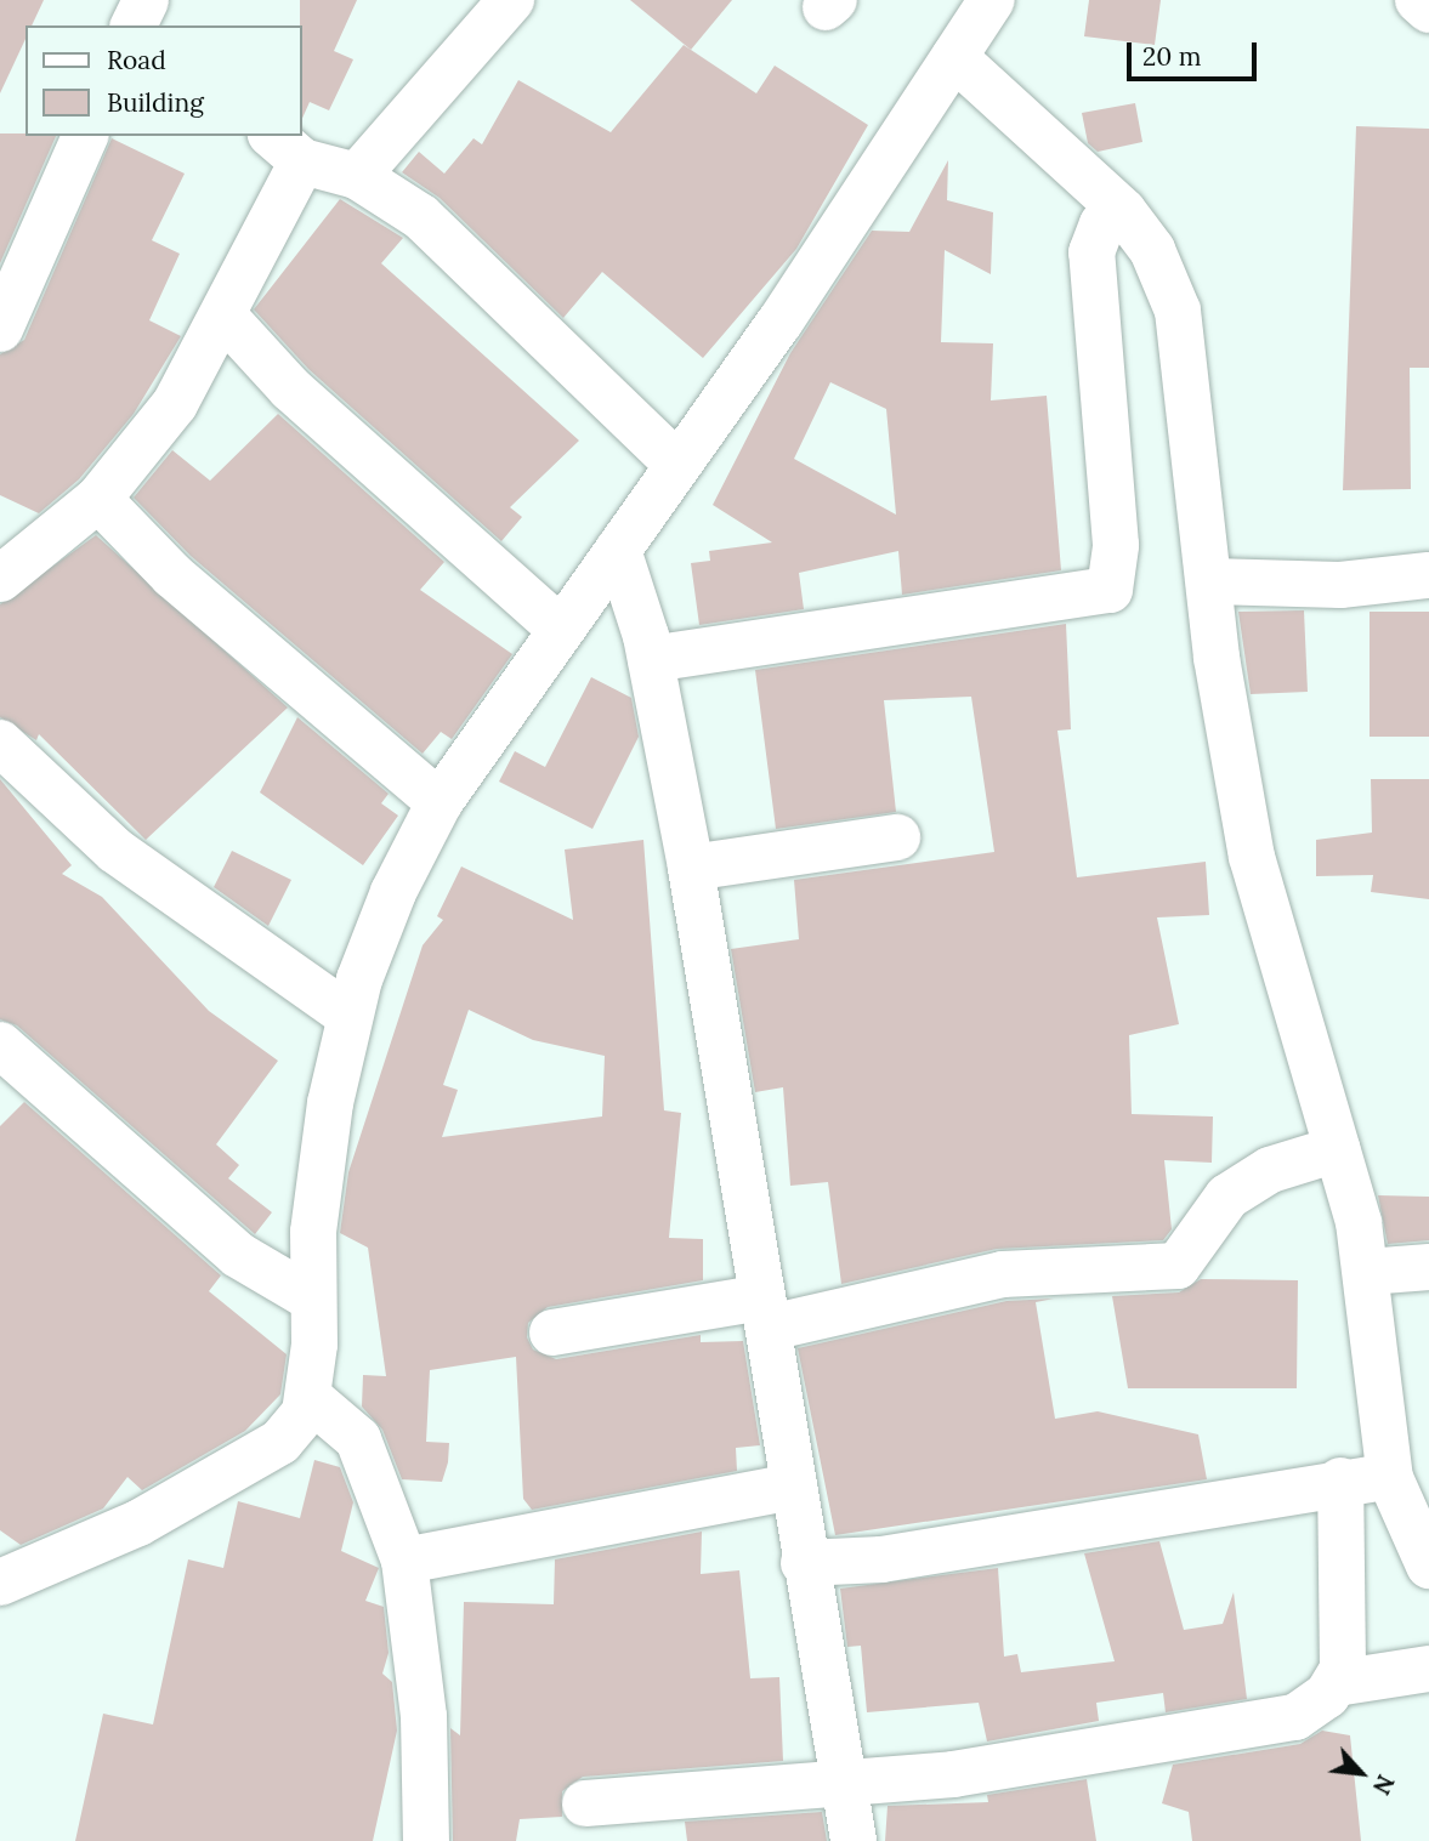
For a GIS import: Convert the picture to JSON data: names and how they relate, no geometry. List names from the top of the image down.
{
  "legend": ["Road", "Building"],
  "scale_bar": "20 m",
  "north": "bottom right"
}
